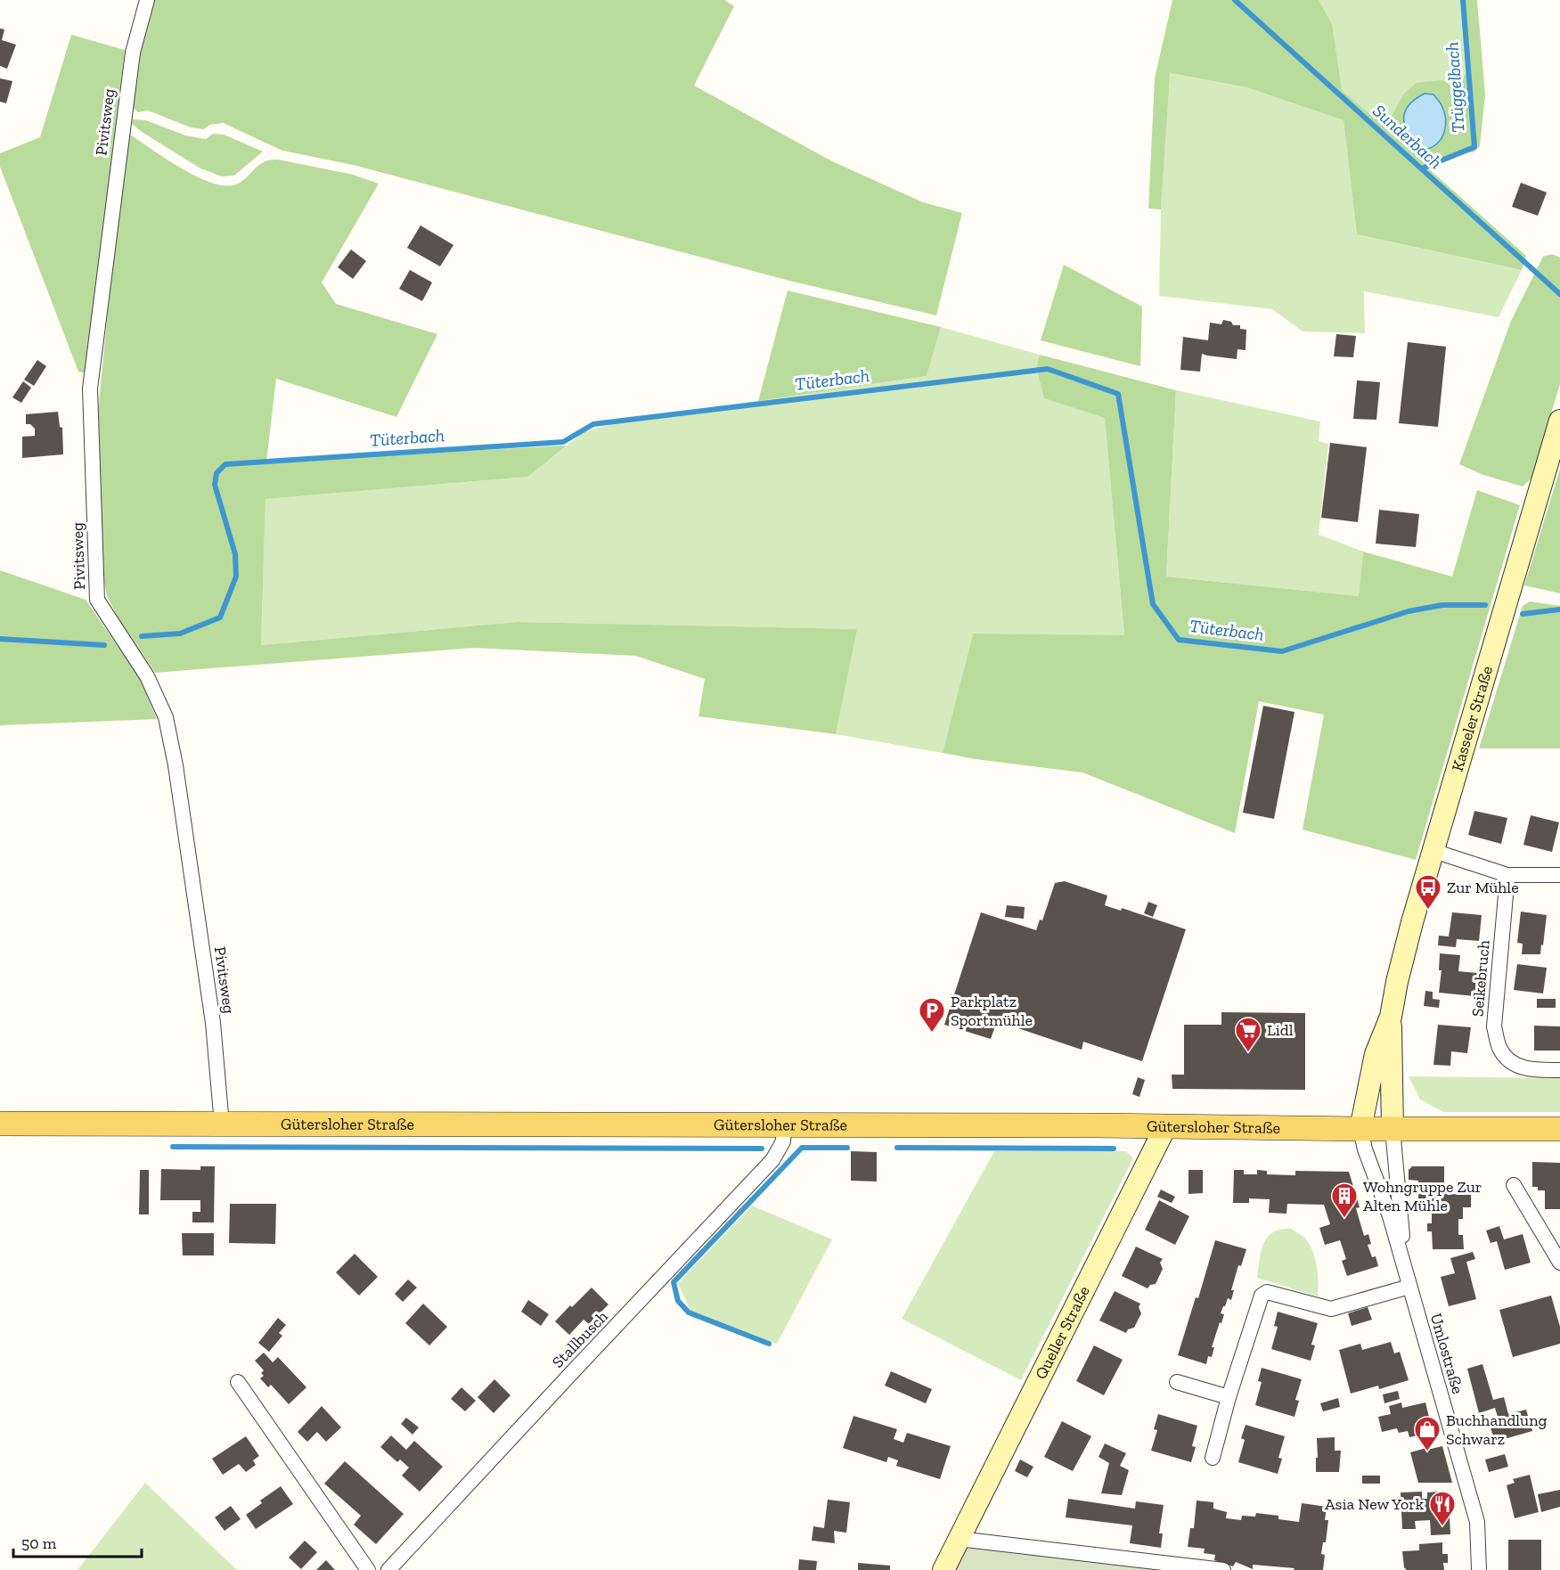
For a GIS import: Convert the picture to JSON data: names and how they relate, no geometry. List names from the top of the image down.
{
  "streets": {
    "main road": ["Gütersloher Straße"],
    "street": [
      "Pivitsweg",
      "Kasseler Straße",
      "Seikebruch",
      "Queller Straße",
      "Stallbusch",
      "Umlostraße"
    ]
  },
  "crossings": [
    ["Pivitsweg", "Gütersloher Straße"],
    ["Kasseler Straße", "Gütersloher Straße"],
    ["Kasseler Straße", "Umlostraße"],
    ["Gütersloher Straße", "Queller Straße"],
    ["Gütersloher Straße", "Stallbusch"],
    ["Gütersloher Straße", "Umlostraße"]
  ],
  "water": ["Trüggelbach", "Sunderbach", "Tüterbach"],
  "places": {
    "bus stop": ["Zur Mühle"],
    "parking": ["Parkplatz Sportmühle"],
    "supermarket": ["Lidl"],
    "building": ["Wohngruppe Zur Alten Mühle"],
    "shop": ["Buchhandlung Schwarz"],
    "restaurant": ["Asia New York"]
  },
  "scale_bar": "50 m"
}
